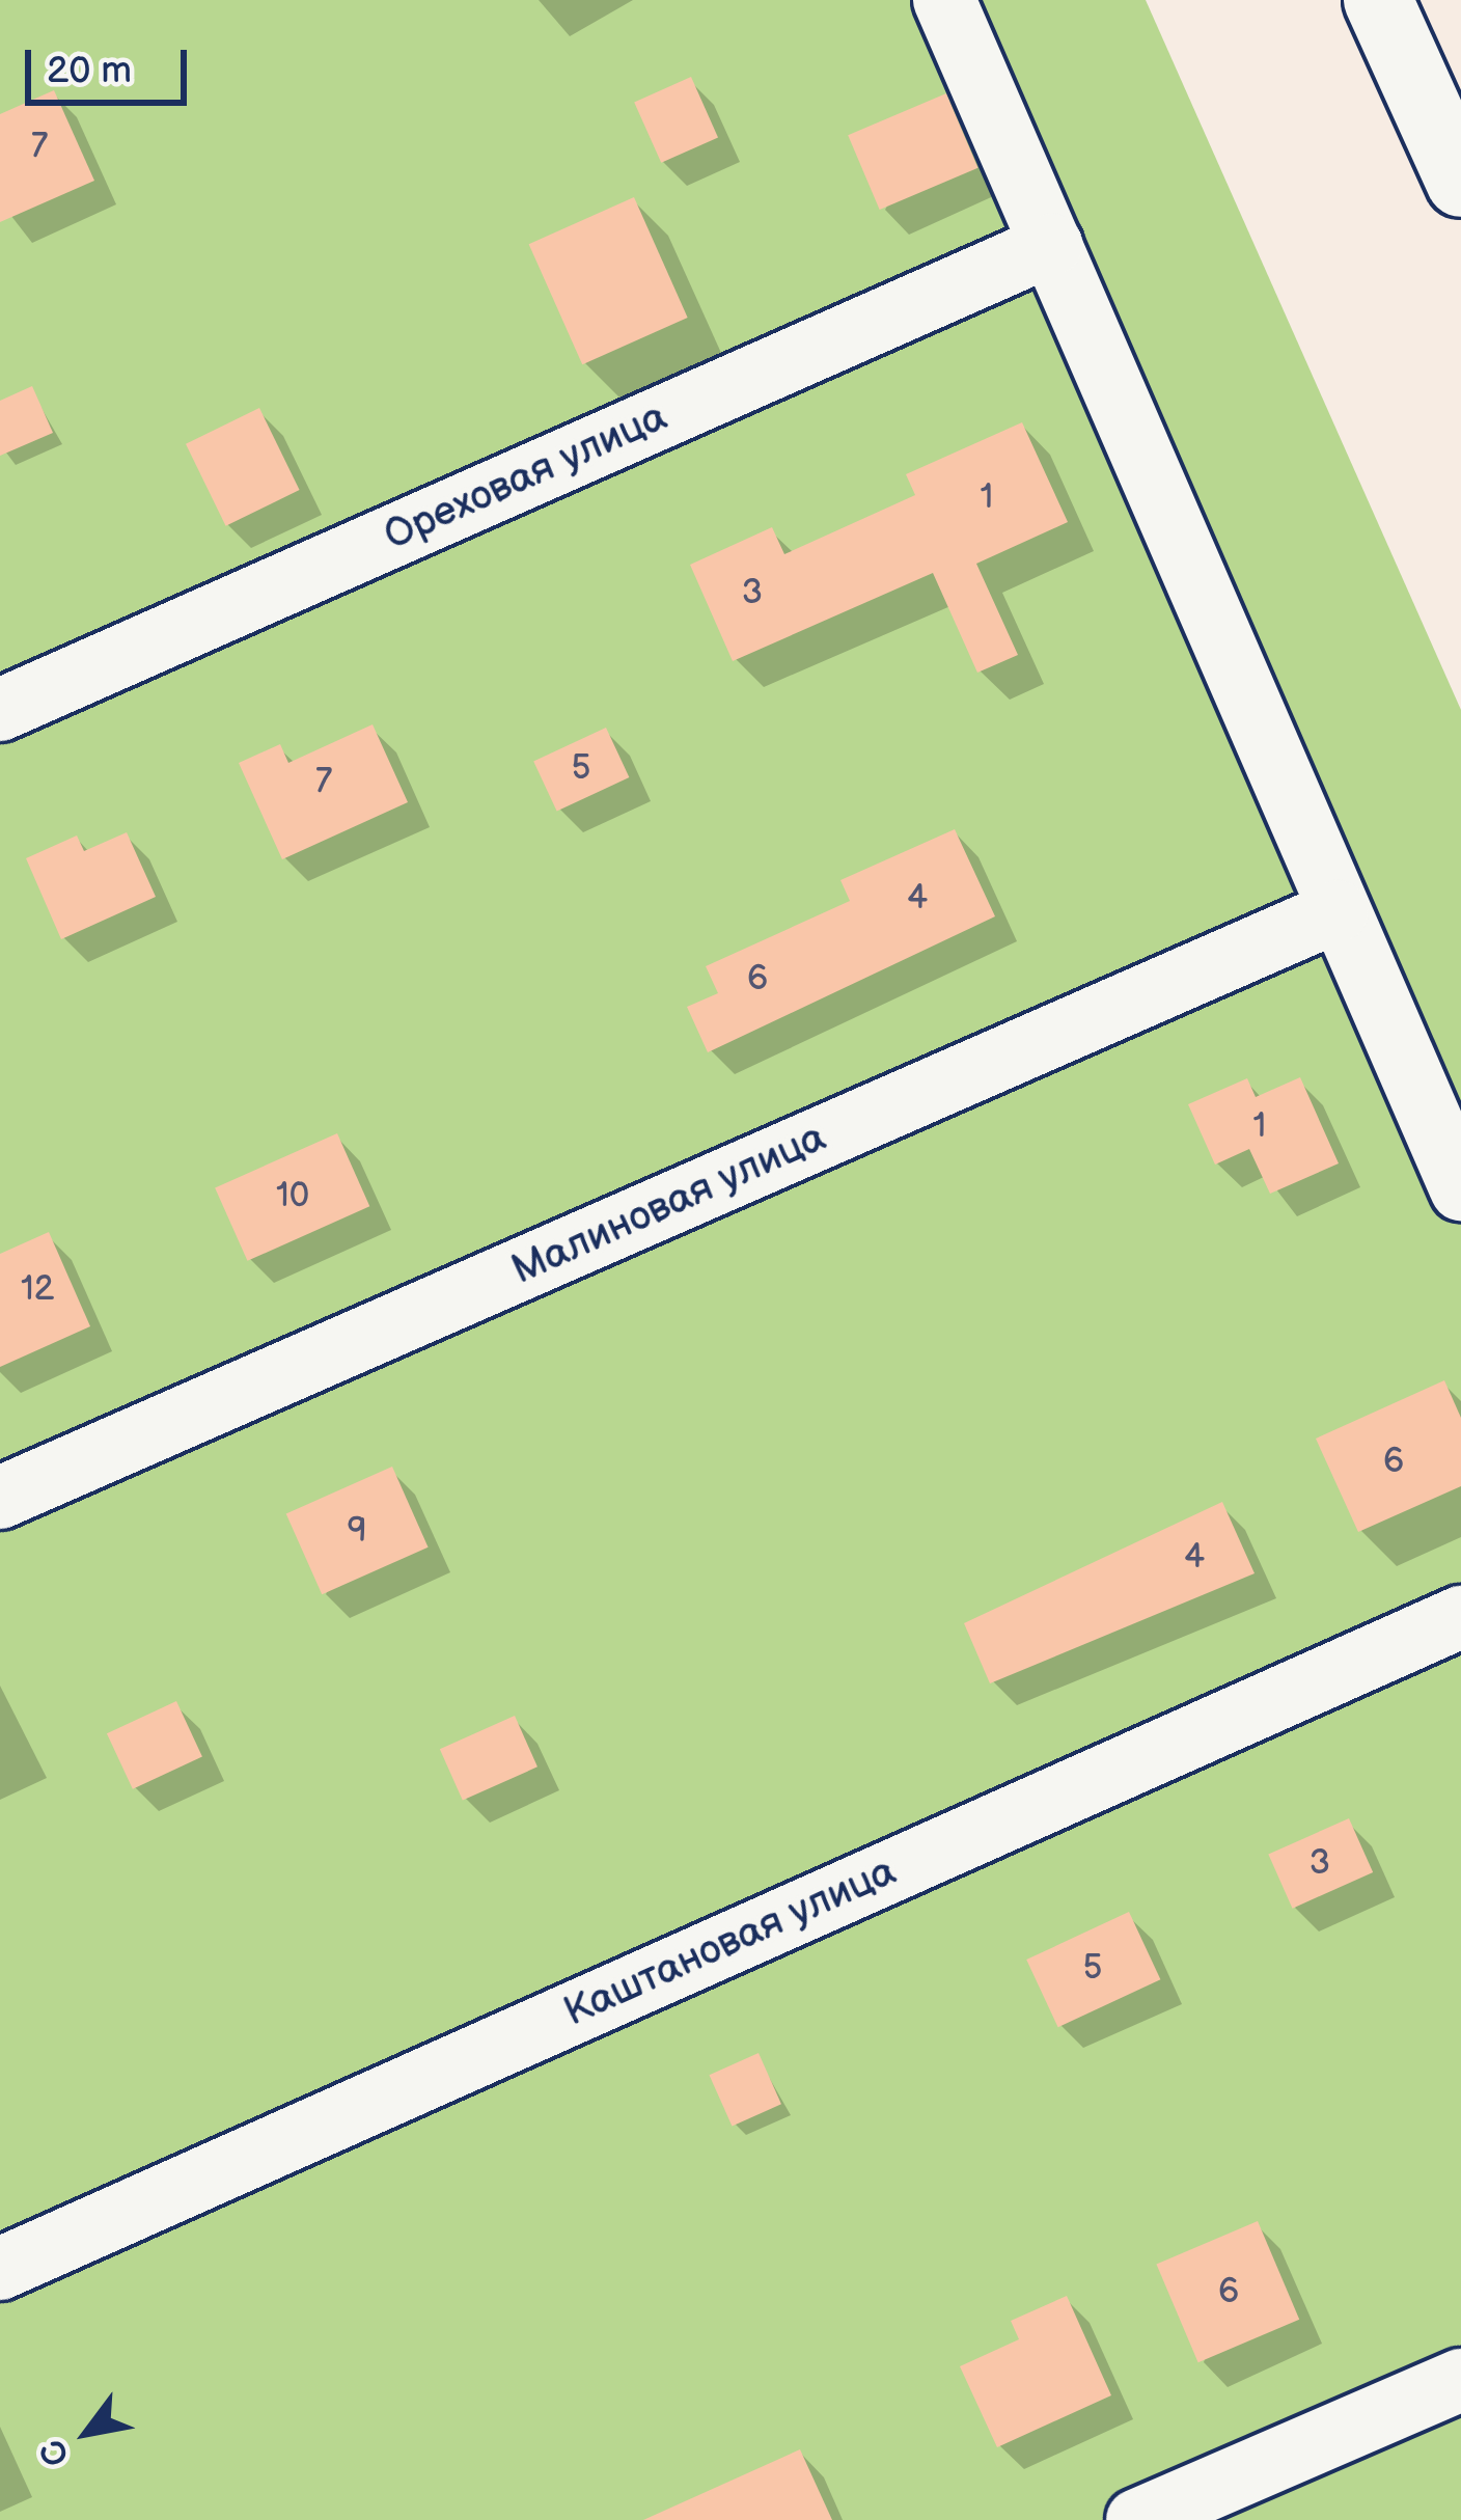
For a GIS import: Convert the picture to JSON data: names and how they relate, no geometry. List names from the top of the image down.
{
  "streets": {
    "street": ["Ореховая улица", "Малиновая улица", "Каштановая улица"]
  },
  "house_numbers": [
    "7",
    "1",
    "3",
    "5",
    "7",
    "4",
    "6",
    "1",
    "10",
    "12",
    "6",
    "9",
    "4",
    "3",
    "5",
    "6"
  ],
  "scale_bar": "20 m",
  "north": "bottom left"
}
